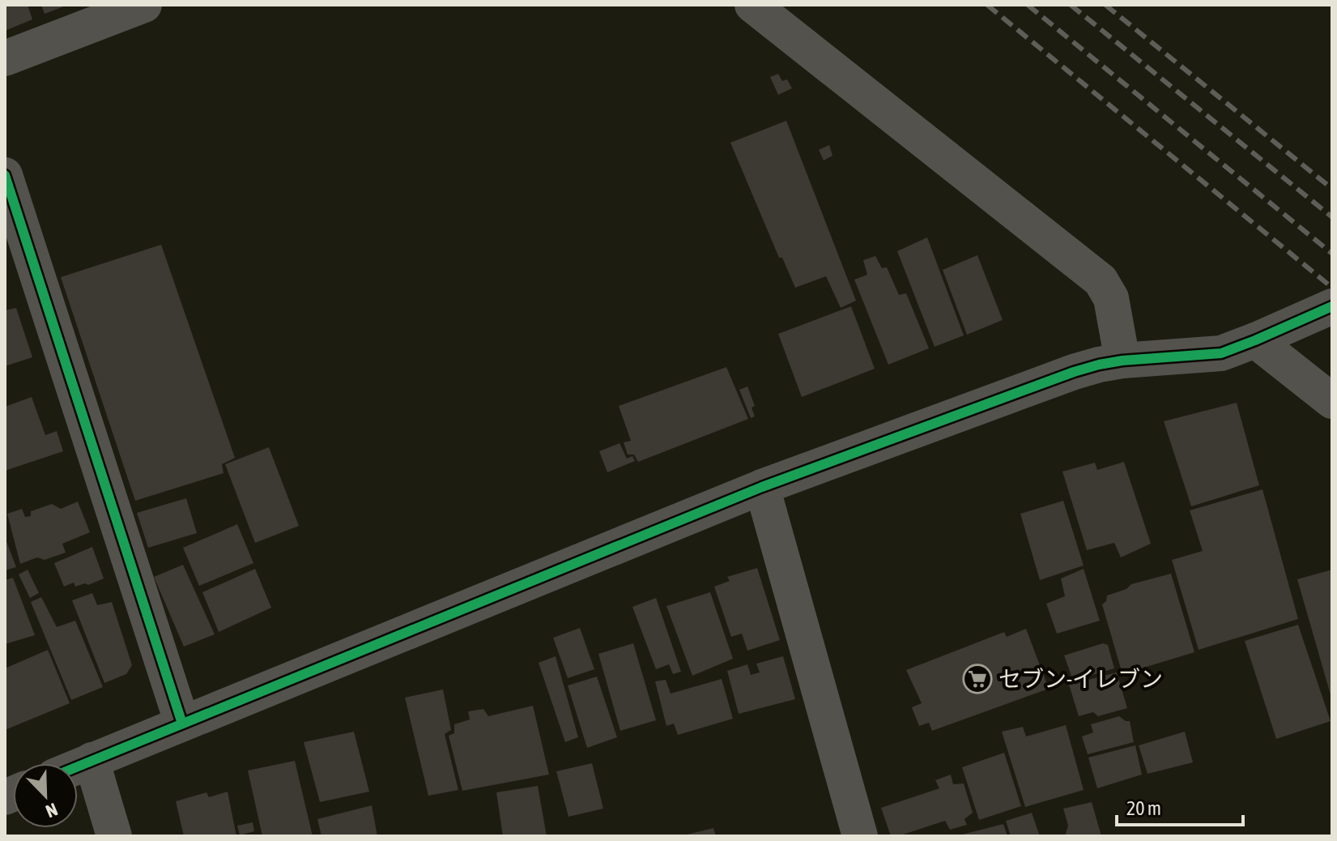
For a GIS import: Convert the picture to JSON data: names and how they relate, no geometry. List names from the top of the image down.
{
  "places": {
    "supermarket": ["セブン-イレブン"]
  },
  "scale_bar": "20 m",
  "north": "bottom right"
}
